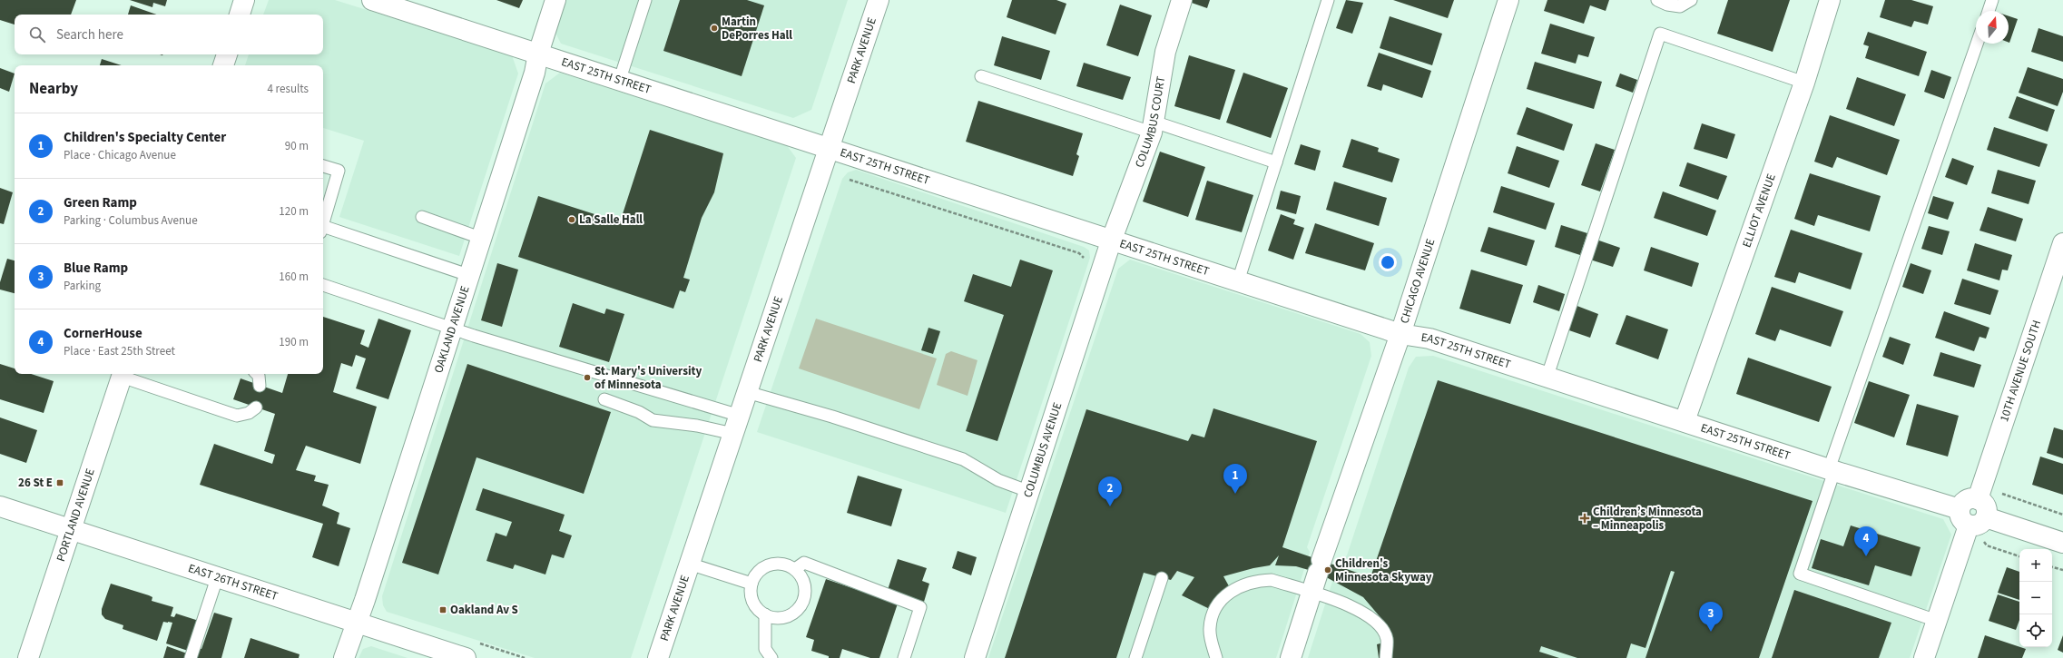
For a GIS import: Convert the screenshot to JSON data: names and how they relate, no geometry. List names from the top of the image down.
{
  "streets": {
    "street": [
      "PARK AVENUE",
      "EAST 25TH STREET",
      "COLUMBUS COURT",
      "ELLIOT AVENUE",
      "CHICAGO AVENUE",
      "OAKLAND AVENUE",
      "10TH AVENUE SOUTH",
      "COLUMBUS AVENUE",
      "PORTLAND AVENUE",
      "EAST 26TH STREET"
    ]
  },
  "crossings": [
    ["PARK AVENUE", "EAST 25TH STREET"],
    ["EAST 25TH STREET", "COLUMBUS COURT"],
    ["EAST 25TH STREET", "ELLIOT AVENUE"],
    ["EAST 25TH STREET", "CHICAGO AVENUE"],
    ["EAST 25TH STREET", "OAKLAND AVENUE"],
    ["EAST 25TH STREET", "10TH AVENUE SOUTH"],
    ["EAST 25TH STREET", "COLUMBUS AVENUE"],
    ["COLUMBUS COURT", "COLUMBUS AVENUE"],
    ["OAKLAND AVENUE", "EAST 26TH STREET"],
    ["PORTLAND AVENUE", "EAST 26TH STREET"]
  ],
  "places": {
    "other": [
      "Martin DePorres Hall",
      "La Salle Hall",
      "St. Mary's University of Minnesota",
      "Children's Minnesota Skyway"
    ],
    "transit": ["26 St E", "Oakland Av S"],
    "health": ["Children’s Minnesota – Minneapolis"]
  },
  "north": "top",
  "page": {
    "search": "Search here",
    "heading": ["Nearby", "4 results"],
    "list": [
      {
        "mark": "1",
        "name": "Children's Specialty Center",
        "note": "Place · Chicago Avenue",
        "value": "90 m"
      },
      {
        "mark": "2",
        "name": "Green Ramp",
        "note": "Parking · Columbus Avenue",
        "value": "120 m"
      },
      {
        "mark": "3",
        "name": "Blue Ramp",
        "note": "Parking",
        "value": "160 m"
      },
      {
        "mark": "4",
        "name": "CornerHouse",
        "note": "Place · East 25th Street",
        "value": "190 m"
      }
    ],
    "pins": [
      "1",
      "2",
      "4",
      "3"
    ],
    "map_buttons": ["+", "−"]
  }
}
